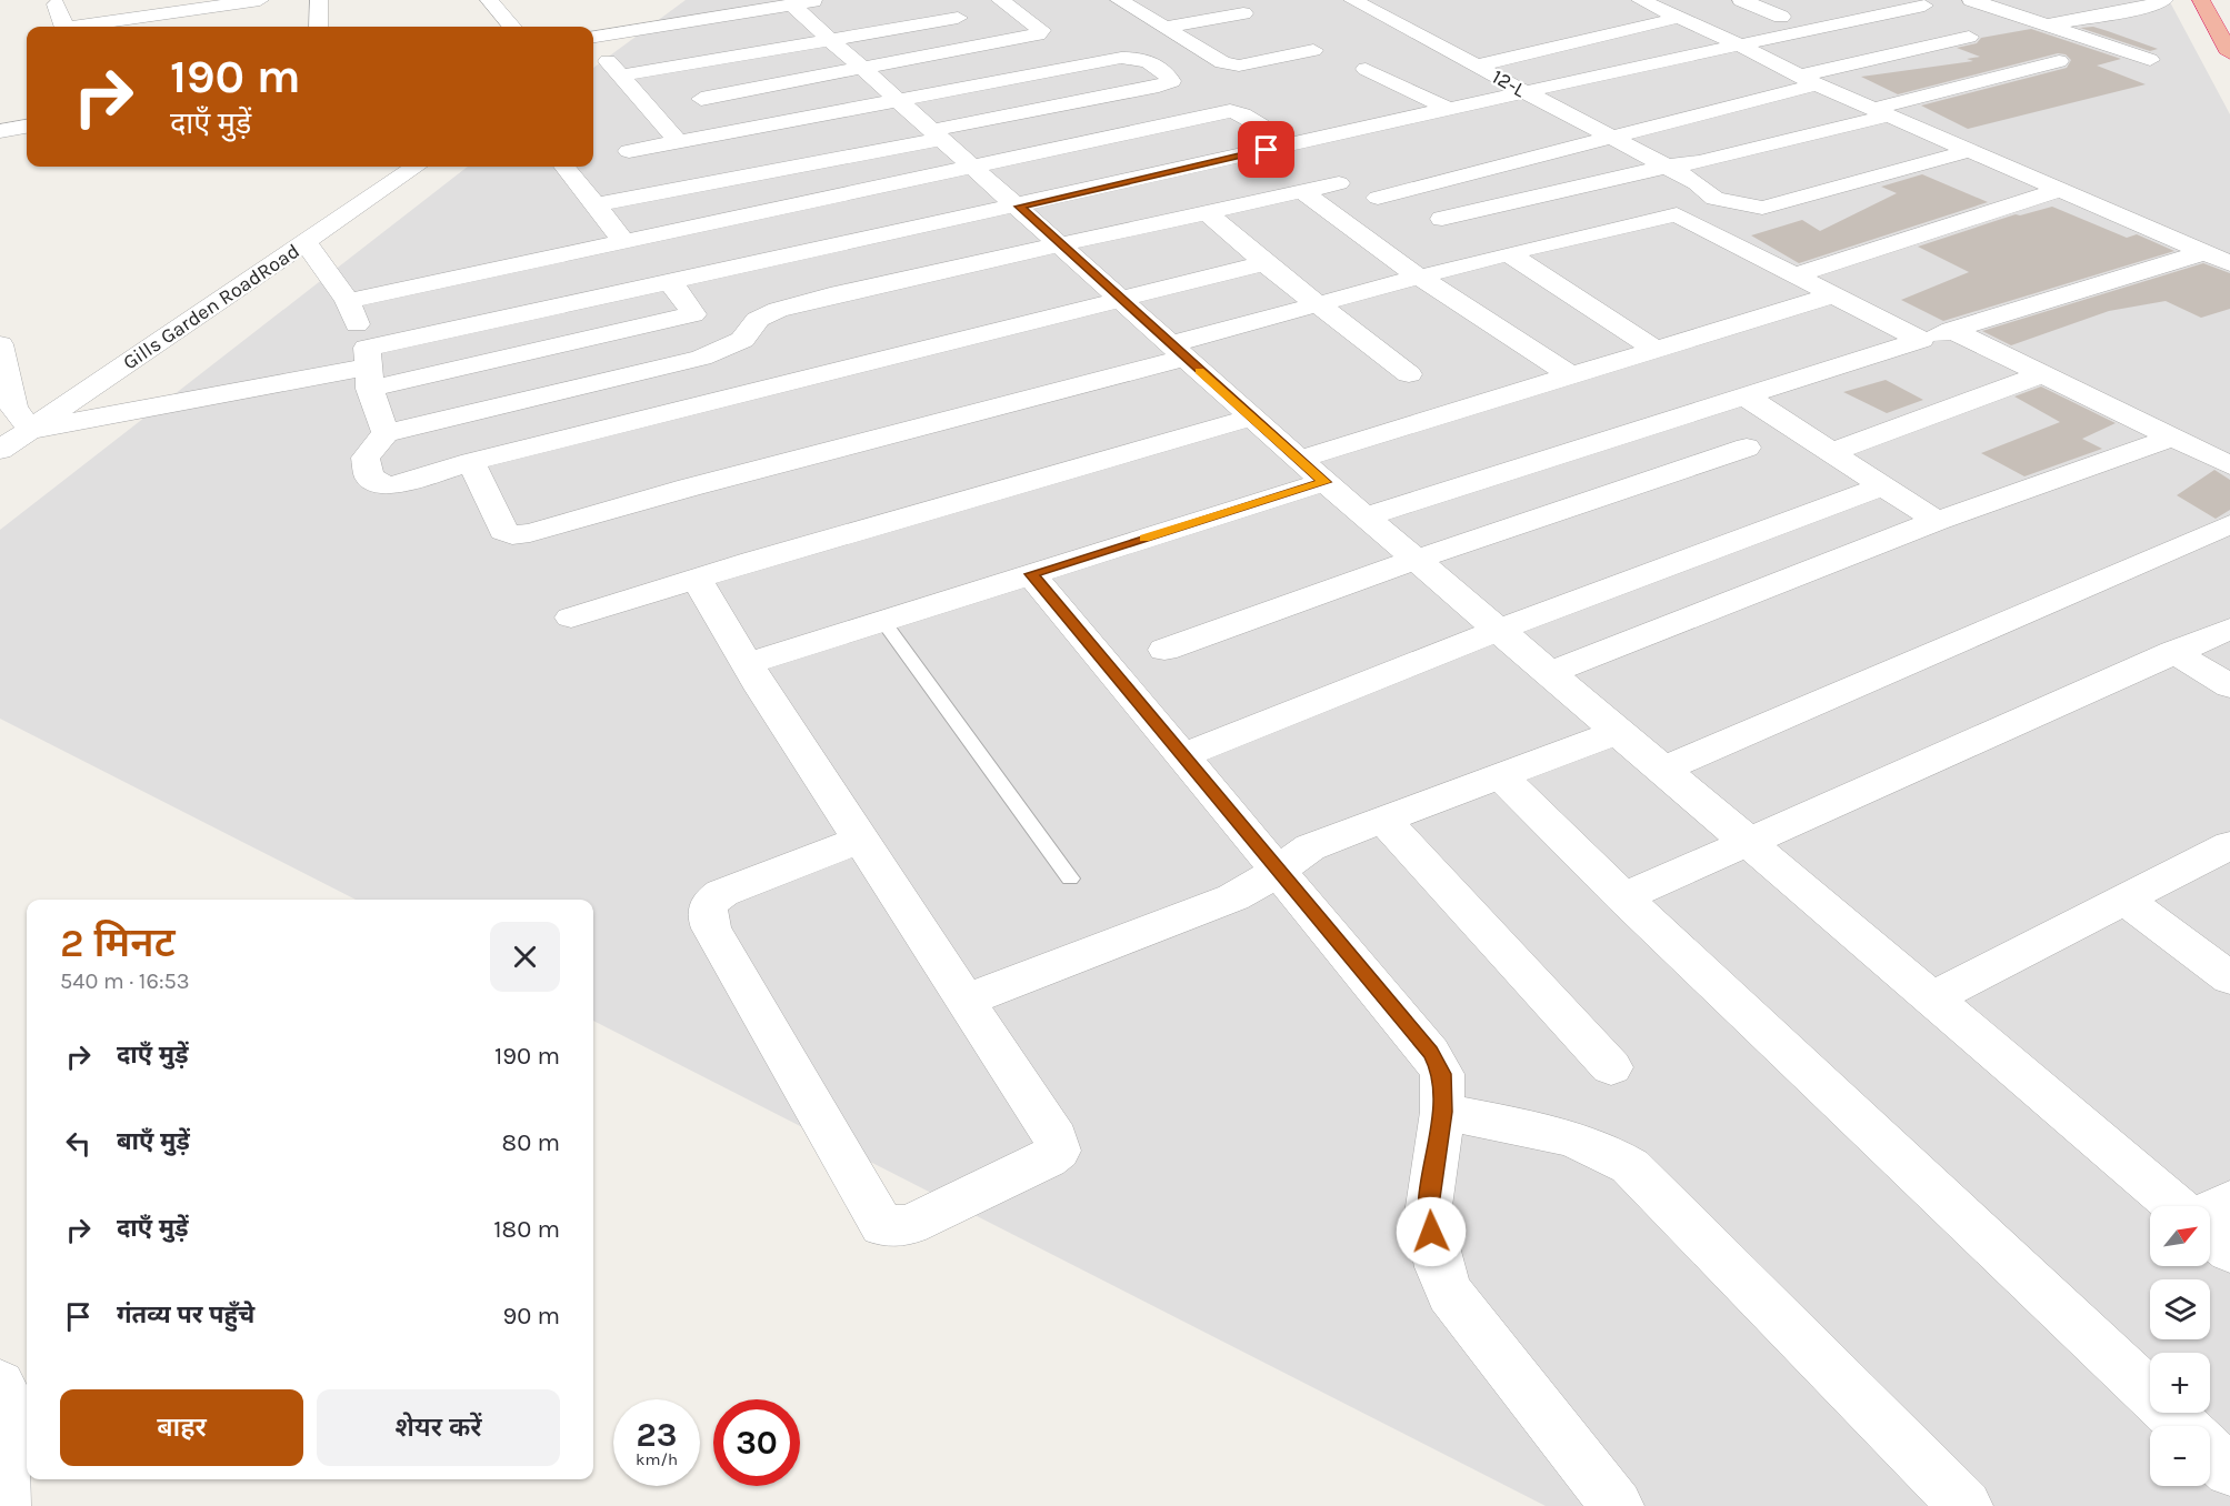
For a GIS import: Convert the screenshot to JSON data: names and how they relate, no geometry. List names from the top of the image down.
{
  "streets": {
    "street": ["12-L", "Gills Garden RoadRoad"]
  },
  "north": "top right",
  "page": {
    "turn": ["190 m", "दाएँ मुड़ें"],
    "heading": ["2 मिनट", "540 m · 16:53"],
    "list": [
      {
        "name": "दाएँ मुड़ें",
        "value": "190 m"
      },
      {
        "name": "बाएँ मुड़ें",
        "value": "80 m"
      },
      {
        "name": "दाएँ मुड़ें",
        "value": "180 m"
      },
      {
        "name": "गंतव्य पर पहुँचे",
        "value": "90 m"
      }
    ],
    "map_buttons": ["+", "−"],
    "buttons": ["बाहर", "शेयर करें"],
    "speed": "23 km/h",
    "limit": "30"
  }
}
